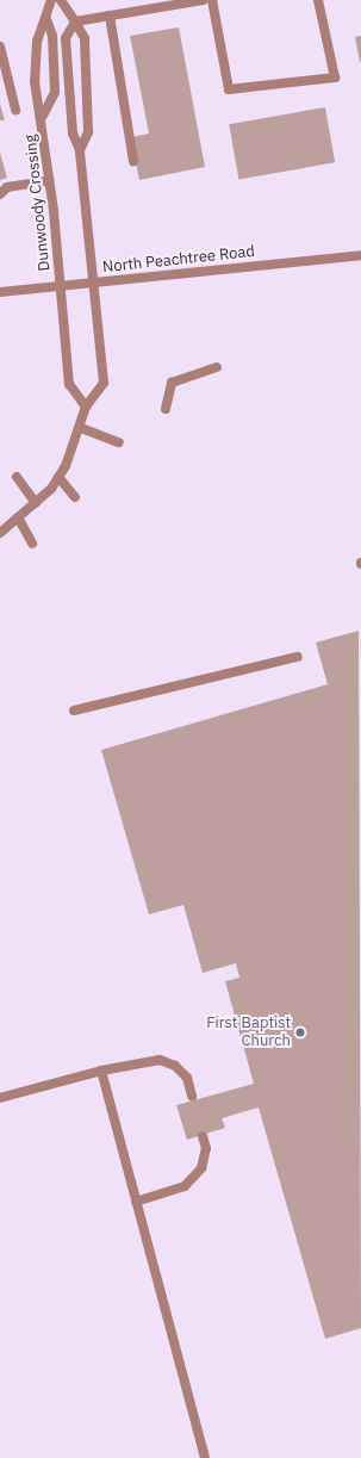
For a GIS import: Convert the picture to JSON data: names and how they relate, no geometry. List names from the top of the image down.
{
  "streets": {
    "street": ["Dunwoody Crossing", "North Peachtree Road"]
  },
  "crossings": [
    ["Dunwoody Crossing", "North Peachtree Road"]
  ],
  "places": ["First Baptist Church"]
}
